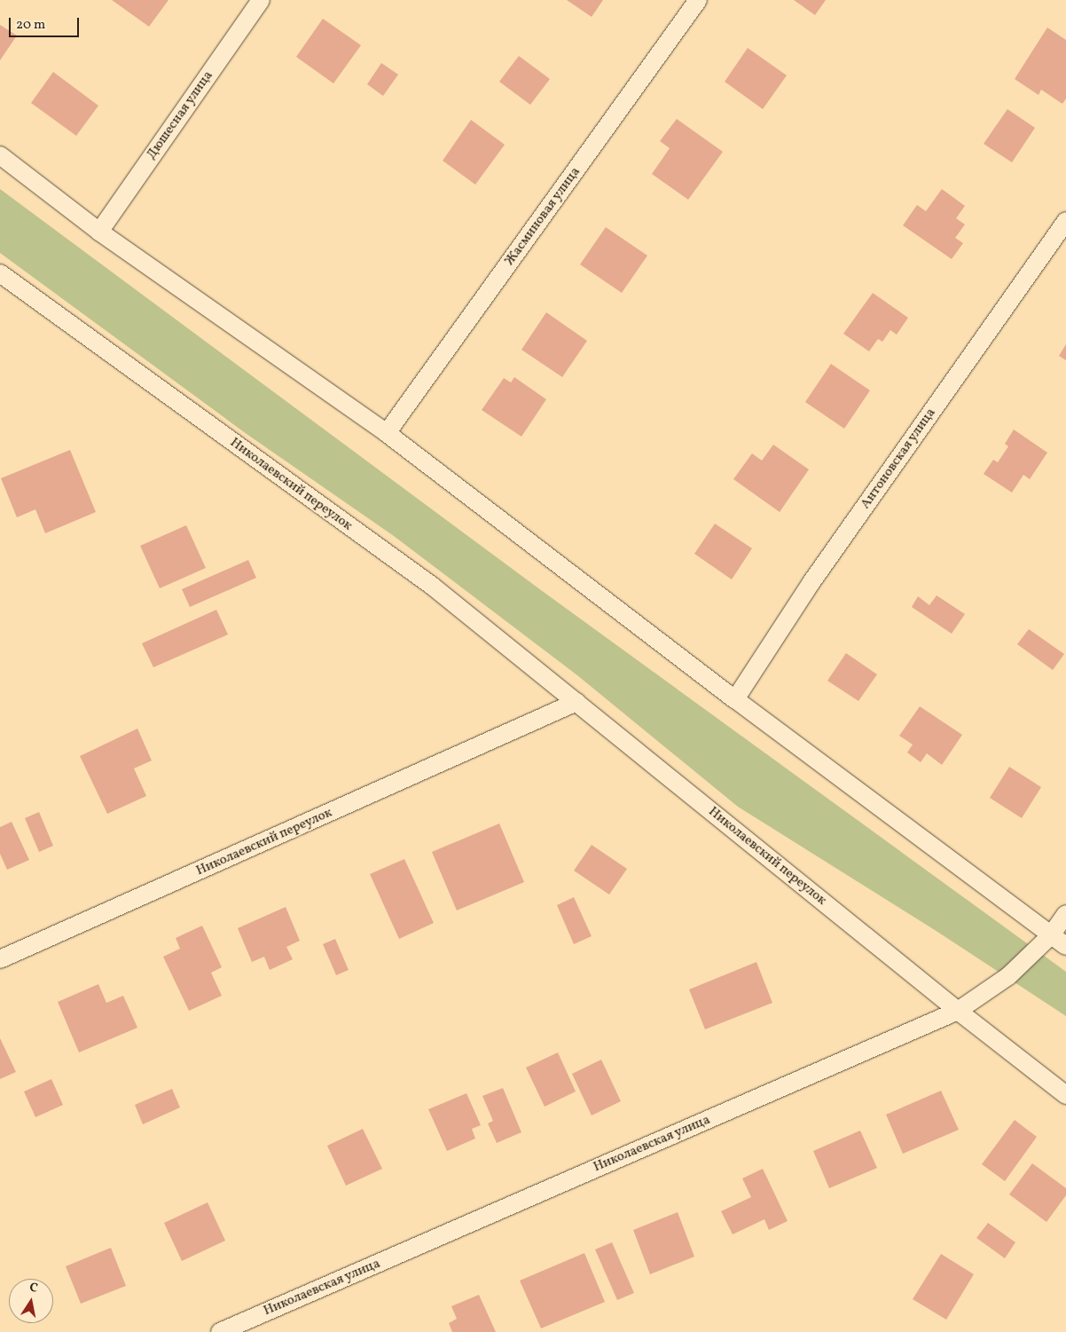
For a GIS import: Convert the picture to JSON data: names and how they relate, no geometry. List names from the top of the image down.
{
  "streets": {
    "street": [
      "Дюшесная улица",
      "Жасминовая улица",
      "Антоновская улица",
      "Николаевский переулок",
      "Николаевская улица"
    ]
  },
  "crossings": [
    ["Николаевский переулок", "Николаевская улица"]
  ],
  "scale_bar": "20 m",
  "north": "top"
}
